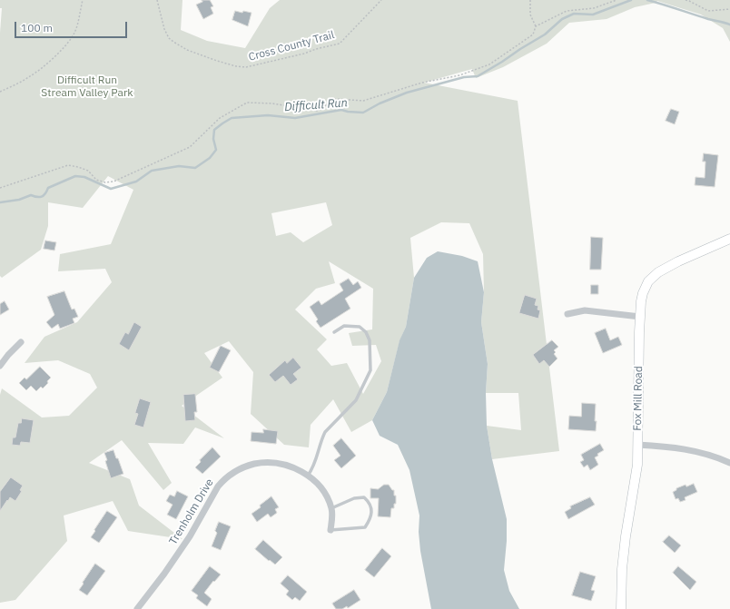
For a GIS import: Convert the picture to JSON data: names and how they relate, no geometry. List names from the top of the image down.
{
  "streets": {
    "main road": ["Fox Mill Road"],
    "street": ["Trenholm Drive"],
    "path": ["Cross County Trail"]
  },
  "water": ["Difficult Run"],
  "parks": ["Difficult Run Stream Valley Park"],
  "scale_bar": "100 m"
}
